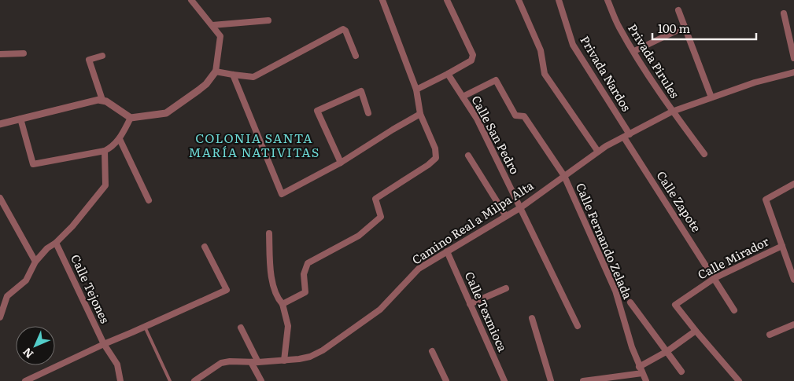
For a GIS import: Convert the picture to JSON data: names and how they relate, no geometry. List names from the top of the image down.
{
  "streets": {
    "street": [
      "Privada Pirules",
      "Privada Nardos",
      "Calle San Pedro",
      "Calle Zapote",
      "Camino Real a Milpa Alta",
      "Calle Fernando Zelada",
      "Calle Mirador",
      "Calle Tejones",
      "Calle Texmioca"
    ]
  },
  "crossings": [
    ["Privada Pirules", "Camino Real a Milpa Alta"],
    ["Privada Nardos", "Calle Zapote"],
    ["Privada Nardos", "Camino Real a Milpa Alta"],
    ["Calle San Pedro", "Camino Real a Milpa Alta"],
    ["Calle San Pedro", "Calle Fernando Zelada"],
    ["Calle Zapote", "Camino Real a Milpa Alta"],
    ["Calle Zapote", "Calle Mirador"],
    ["Camino Real a Milpa Alta", "Calle Fernando Zelada"],
    ["Camino Real a Milpa Alta", "Calle Texmioca"]
  ],
  "districts": ["COLONIA SANTA MARÍA NATIVITAS"],
  "scale_bar": "100 m",
  "north": "bottom left"
}
